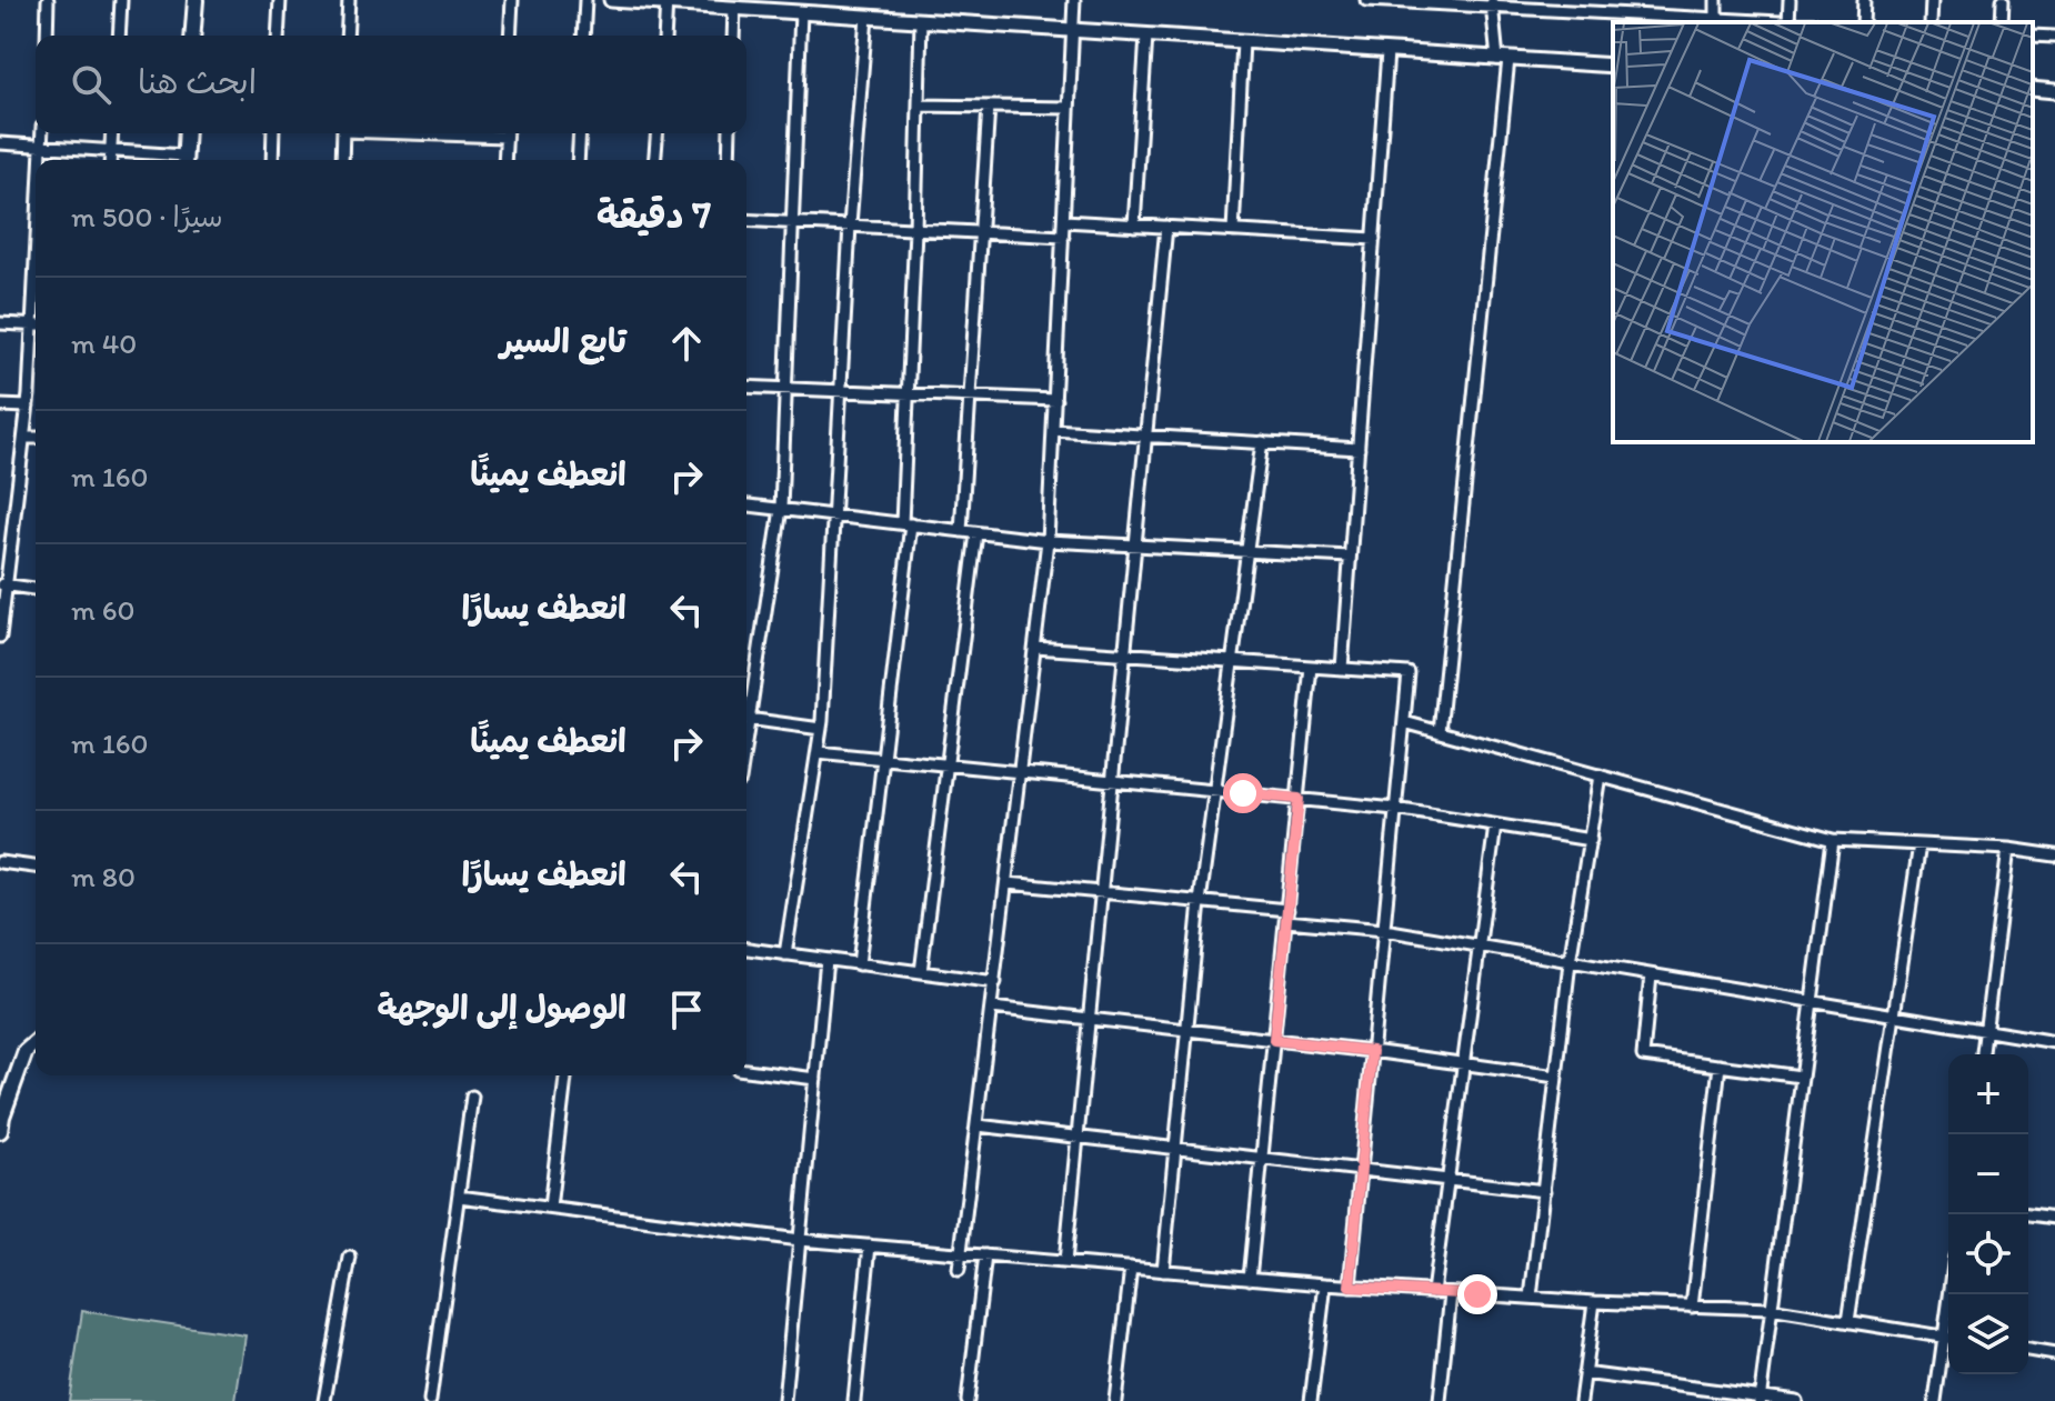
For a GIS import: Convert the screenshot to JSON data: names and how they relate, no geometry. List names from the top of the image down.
{
  "page": {
    "search": "ابحث هنا",
    "heading": ["7 دقيقة", "سيرًا · 500 m"],
    "list": [
      ["تابع السير", "40 m"],
      ["انعطف يمينًا", "160 m"],
      ["انعطف يسارًا", "60 m"],
      ["انعطف يمينًا", "160 m"],
      ["انعطف يسارًا", "80 m"],
      "الوصول إلى الوجهة"
    ],
    "map_buttons": ["+", "−"]
  }
}
